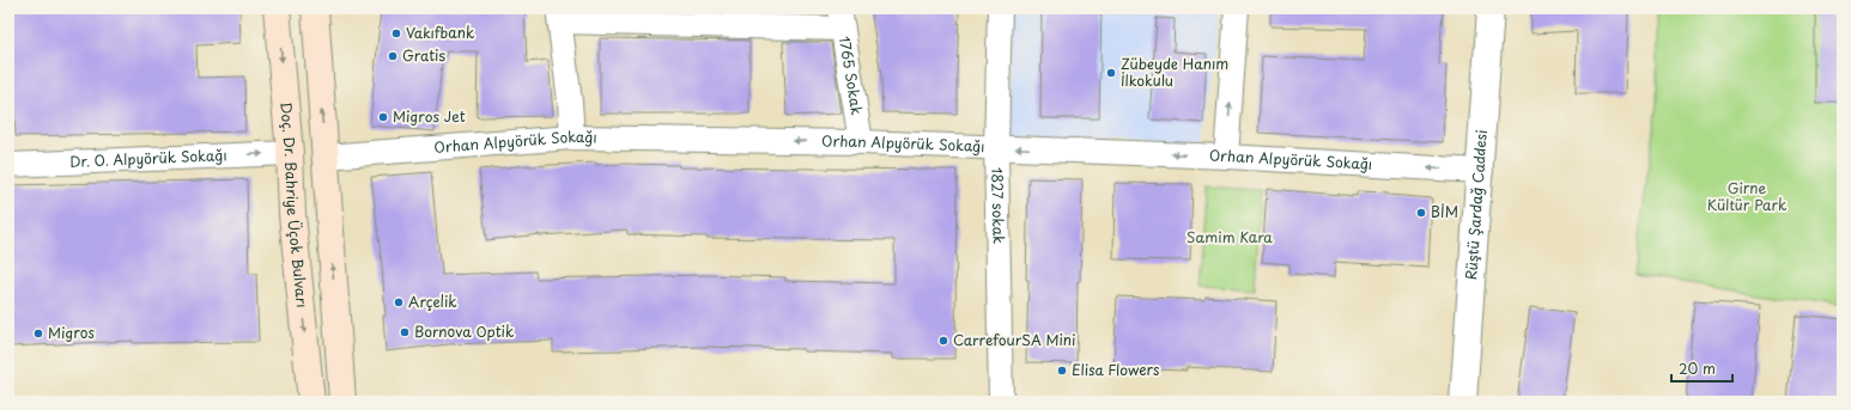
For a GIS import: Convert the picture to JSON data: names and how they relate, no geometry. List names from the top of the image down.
{
  "streets": {
    "main road": ["Doç. Dr. Bahriye Üçok Bulvarı"],
    "street": [
      "1765 Sokak",
      "Orhan Alpyörük Sokağı",
      "Dr. O. Alpyörük Sokağı",
      "1827 sokak",
      "Rüştü Şardağ Caddesi"
    ]
  },
  "crossings": [
    ["1765 Sokak", "Orhan Alpyörük Sokağı"],
    ["Orhan Alpyörük Sokağı", "1827 sokak"],
    ["Orhan Alpyörük Sokağı", "Rüştü Şardağ Caddesi"],
    ["Dr. O. Alpyörük Sokağı", "Doç. Dr. Bahriye Üçok Bulvarı"]
  ],
  "one_way": ["Dr. O. Alpyörük Sokağı"],
  "parks": ["Girne Kültür Park", "Samim Kara"],
  "places": [
    "Vakıfbank",
    "Gratis",
    "Zübeyde Hanım İlkokulu",
    "Migros Jet",
    "BİM",
    "Arçelik",
    "Bornova Optik",
    "Migros",
    "CarrefourSA Mini",
    "Elisa Flowers"
  ],
  "scale_bar": "20 m"
}
